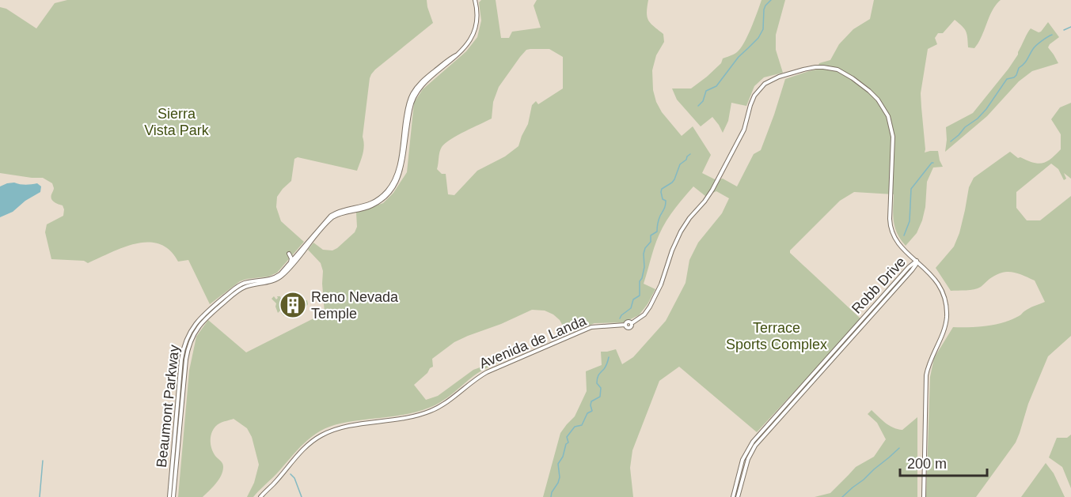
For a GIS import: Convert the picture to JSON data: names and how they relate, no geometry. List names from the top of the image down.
{
  "streets": {
    "street": ["Robb Drive", "Avenida de Landa", "Beaumont Parkway"]
  },
  "crossings": [
    ["Robb Drive", "Avenida de Landa"]
  ],
  "parks": ["Sierra Vista Park", "Terrace Sports Complex"],
  "places": {
    "building": ["Reno Nevada Temple"]
  },
  "scale_bar": "200 m"
}
